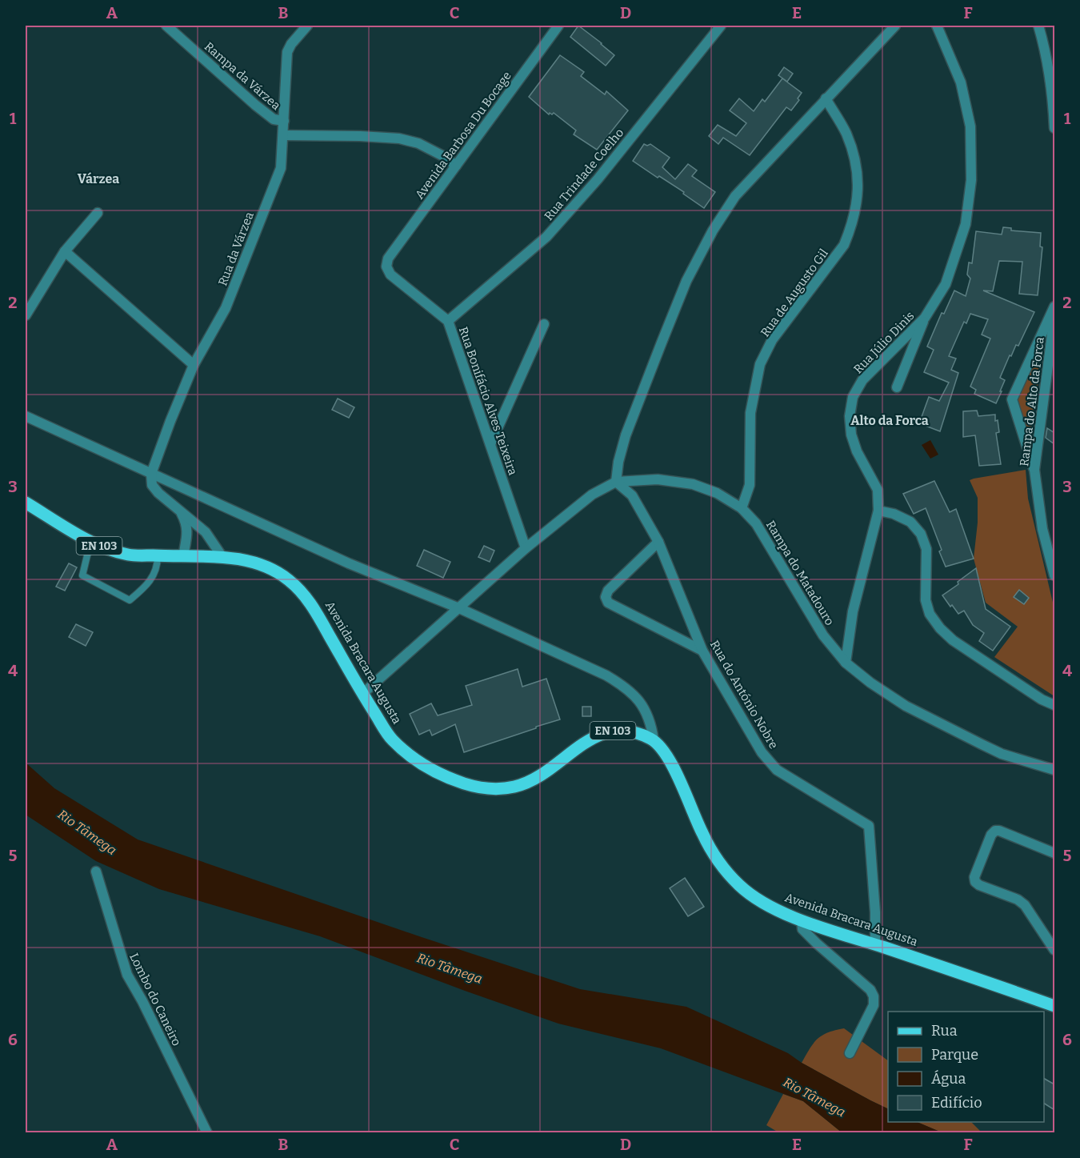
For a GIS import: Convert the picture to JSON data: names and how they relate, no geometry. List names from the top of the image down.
{
  "streets": {
    "main road": ["EN 103", "Avenida Bracara Augusta"],
    "street": [
      "Rampa da Várzea",
      "Avenida Barbosa Du Bocage",
      "Rua Trindade Coelho",
      "Rua da Várzea",
      "Rua de Augusto Gil",
      "Rua Júlio Dinis",
      "Rua Bonifácio Alves Teixeira",
      "Rampa do Alto da Forca",
      "Rampa do Matadouro",
      "Rua do António Nobre",
      "Lombo do Caneiro"
    ]
  },
  "crossings": [
    ["Rampa da Várzea", "Rua da Várzea"],
    ["Avenida Barbosa Du Bocage", "Rua Bonifácio Alves Teixeira"],
    ["Rua Trindade Coelho", "Rua Bonifácio Alves Teixeira"],
    ["Rua de Augusto Gil", "Rampa do Matadouro"],
    ["Rua Júlio Dinis", "Rampa do Matadouro"],
    ["Rua Bonifácio Alves Teixeira", "Rampa do Matadouro"],
    ["EN 103", "Avenida Bracara Augusta"],
    ["Rampa do Matadouro", "Avenida Bracara Augusta"],
    ["Rampa do Matadouro", "Rua do António Nobre"],
    ["Avenida Bracara Augusta", "Rua do António Nobre"]
  ],
  "districts": ["Várzea", "Alto da Forca"],
  "water": ["Rio Tâmega"],
  "legend": [
    "Rua",
    "Parque",
    "Água",
    "Edifício"
  ],
  "grid": {
    "columns": [
      "A",
      "B",
      "C",
      "D",
      "E",
      "F"
    ],
    "rows": [
      "1",
      "2",
      "3",
      "4",
      "5",
      "6"
    ]
  }
}
